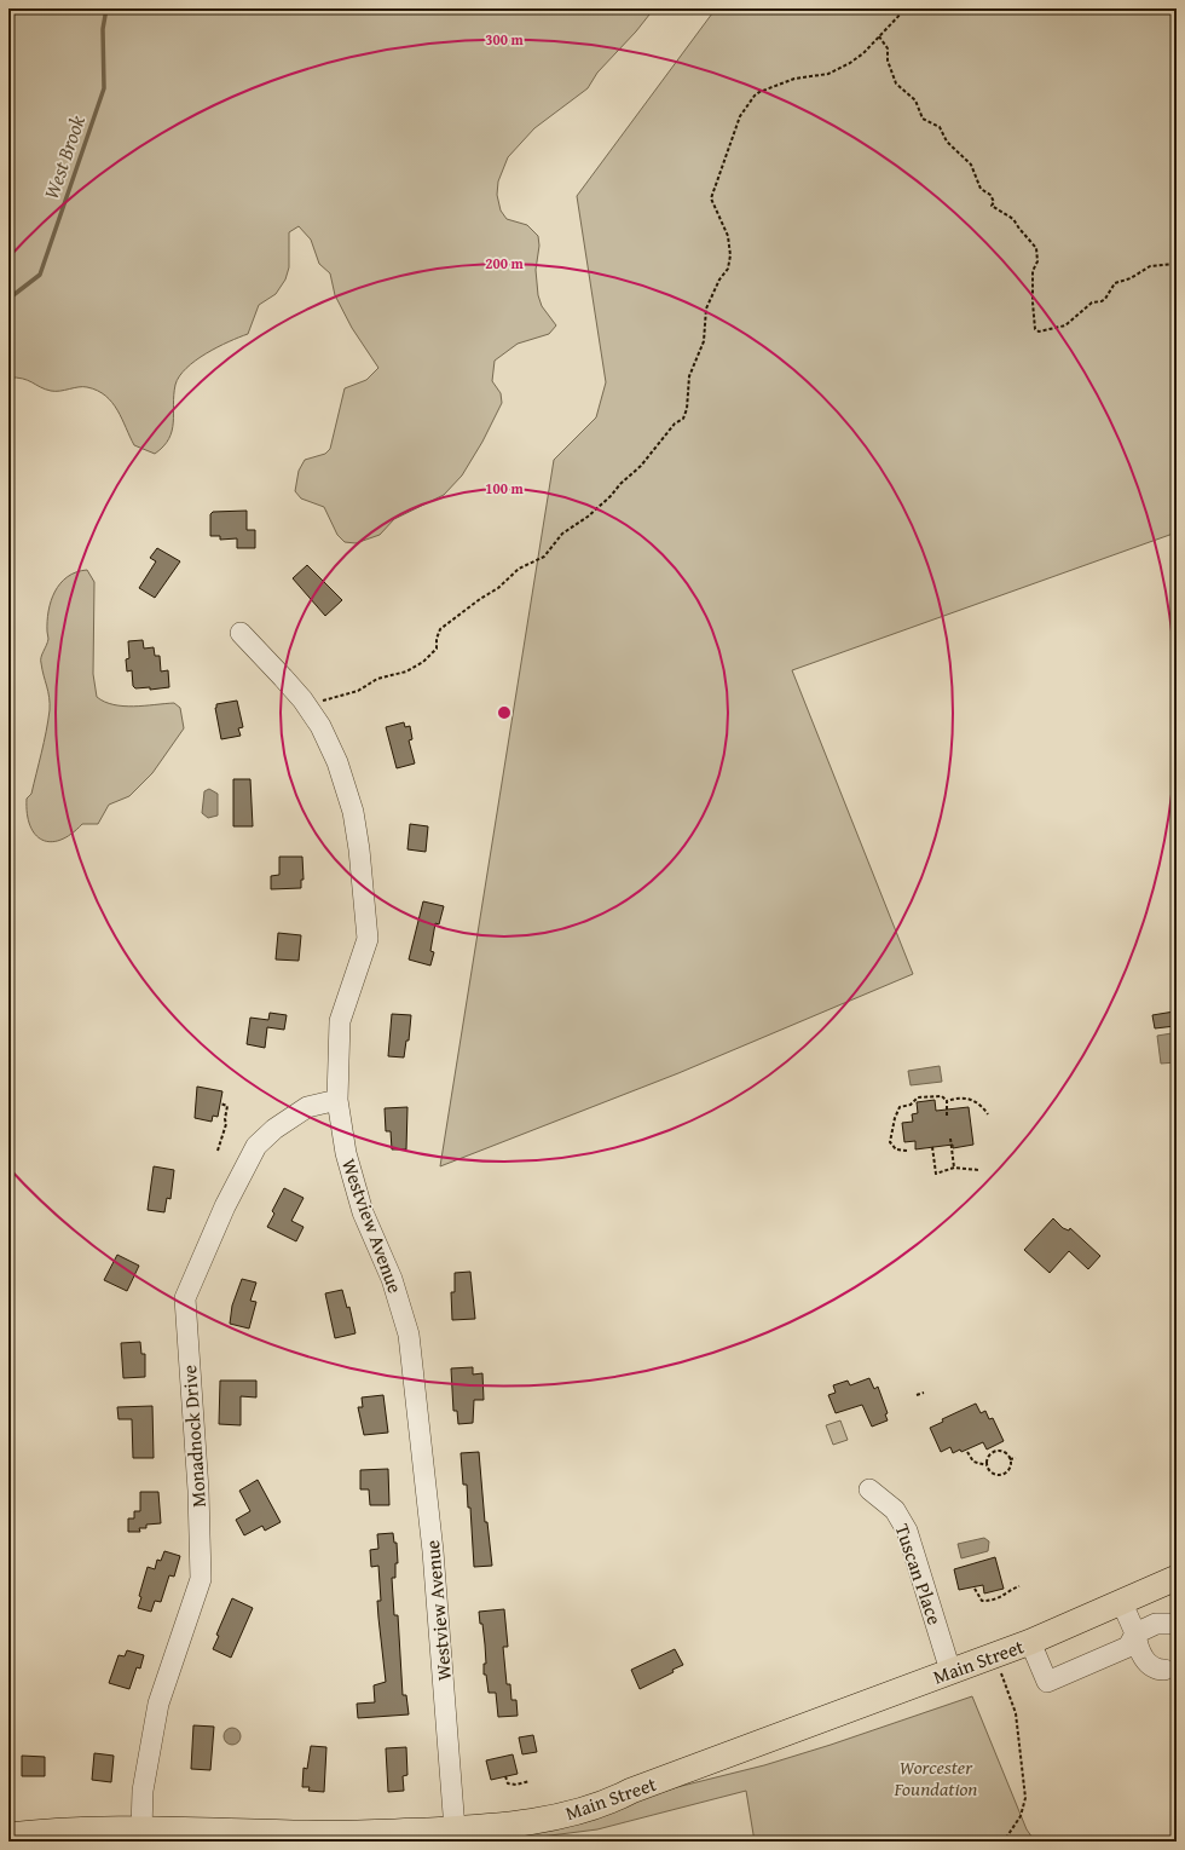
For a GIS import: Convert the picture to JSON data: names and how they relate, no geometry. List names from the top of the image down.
{
  "streets": {
    "main road": ["Main Street"],
    "street": ["Westview Avenue", "Monadnock Drive", "Tuscan Place"]
  },
  "crossings": [
    ["Westview Avenue", "Monadnock Drive"],
    ["Westview Avenue", "Main Street"],
    ["Monadnock Drive", "Main Street"],
    ["Tuscan Place", "Main Street"]
  ],
  "water": ["West Brook"],
  "parks": ["Worcester Foundation"],
  "rings": ["300 m", "200 m", "100 m"]
}
